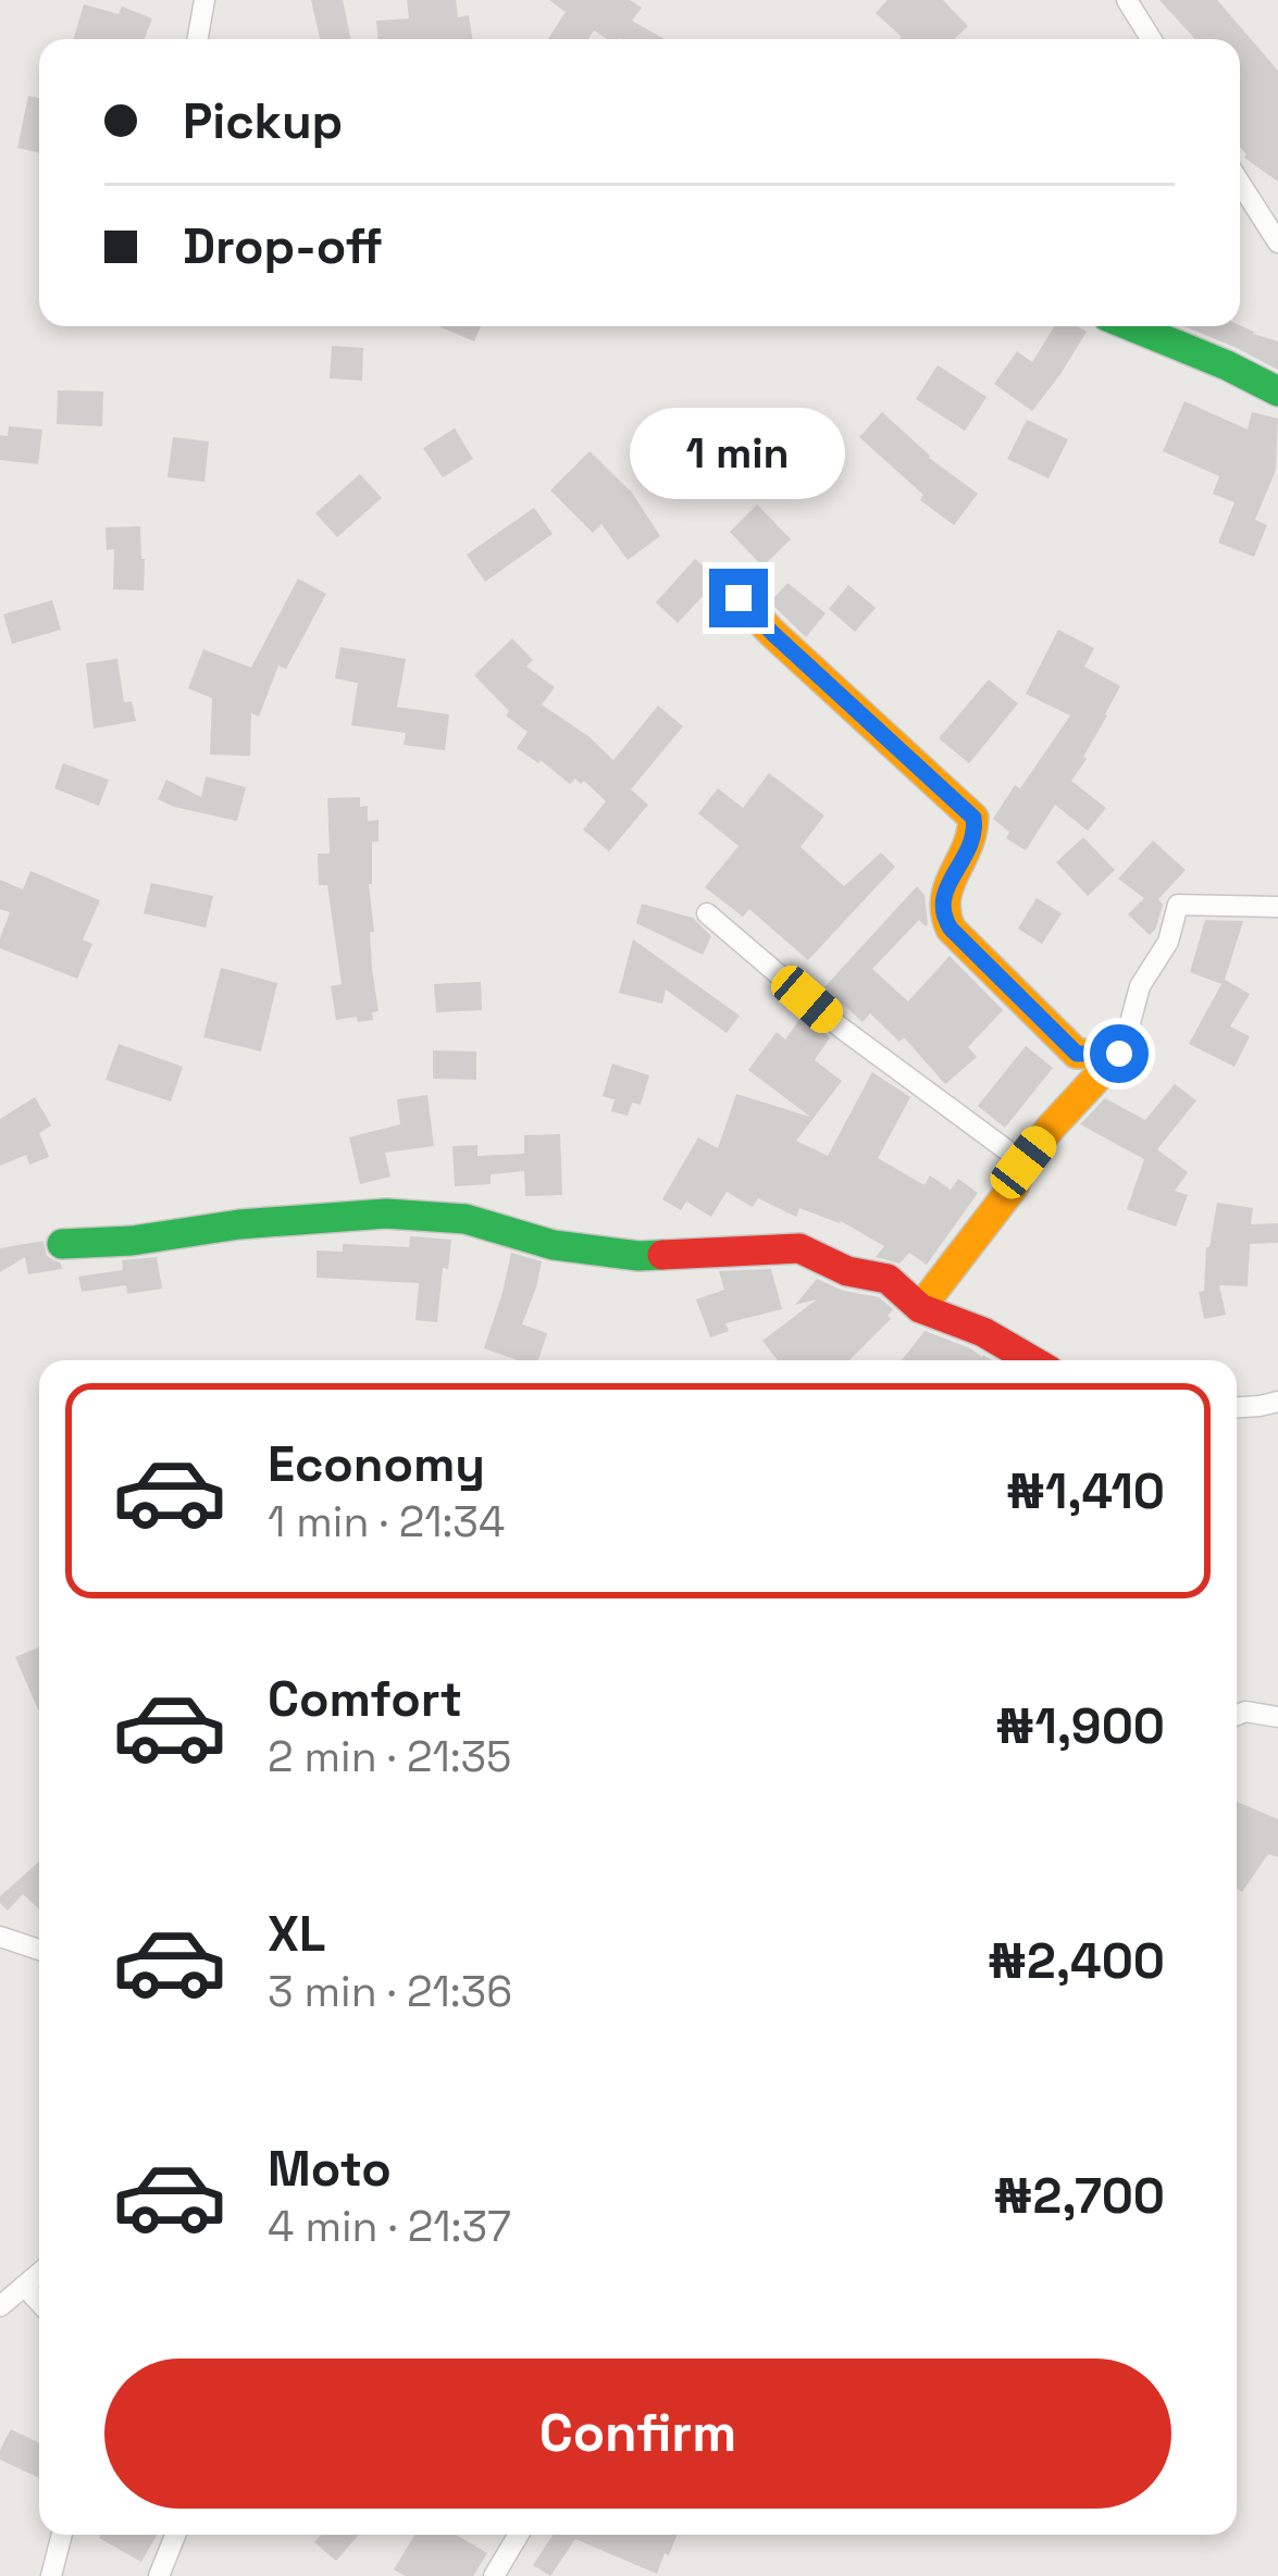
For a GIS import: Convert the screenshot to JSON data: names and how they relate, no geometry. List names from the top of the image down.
{
  "page": {
    "banner": ["Pickup", "Drop-off"],
    "bubble": "1 min",
    "list": [
      {
        "name": "Economy",
        "note": "1 min · 21:34",
        "value": "₦1,410"
      },
      {
        "name": "Comfort",
        "note": "2 min · 21:35",
        "value": "₦1,900"
      },
      {
        "name": "XL",
        "note": "3 min · 21:36",
        "value": "₦2,400"
      },
      {
        "name": "Moto",
        "note": "4 min · 21:37",
        "value": "₦2,700"
      }
    ],
    "buttons": "Confirm"
  }
}
